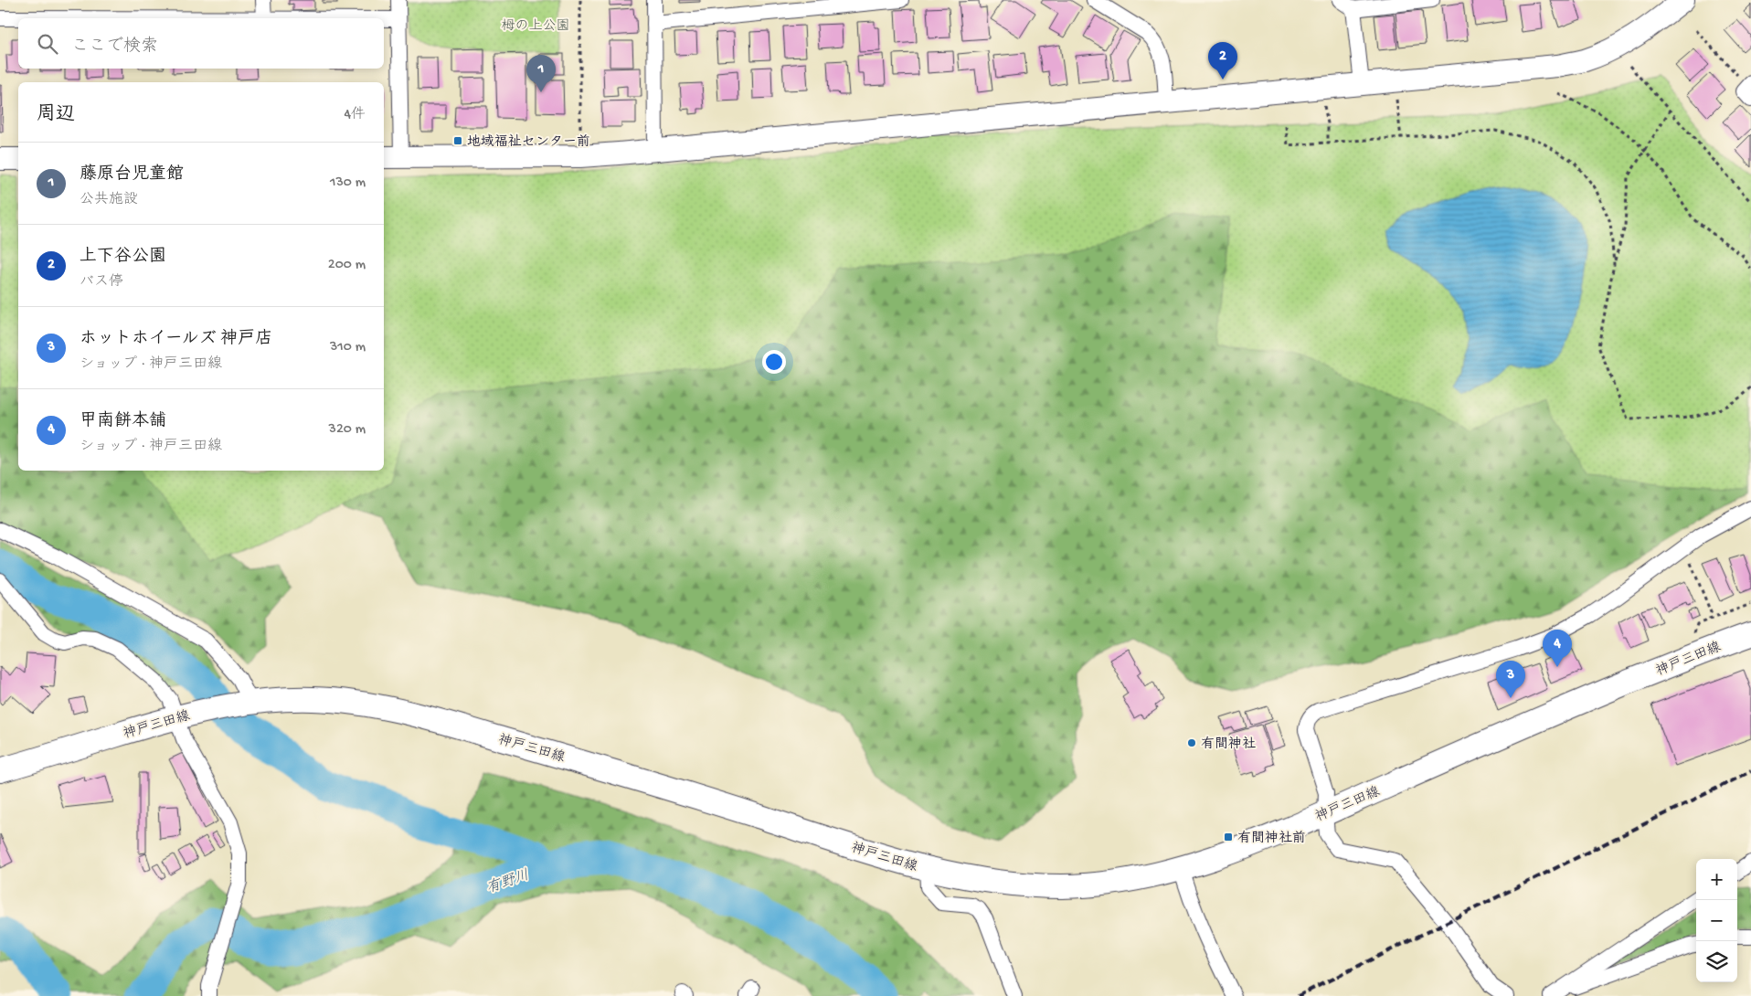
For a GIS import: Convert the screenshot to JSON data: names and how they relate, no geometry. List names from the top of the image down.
{
  "streets": {
    "main road": ["神戸三田線"]
  },
  "water": ["有野川"],
  "parks": ["栂の上公園"],
  "places": {
    "transit": ["地域福祉センター前", "有間神社前"],
    "other": ["有間神社"]
  },
  "page": {
    "search": "ここで検索",
    "pins": [
      "2",
      "1",
      "4",
      "3"
    ],
    "heading": ["周辺", "4件"],
    "list": [
      {
        "mark": "1",
        "name": "藤原台児童館",
        "note": "公共施設",
        "value": "130 m"
      },
      {
        "mark": "2",
        "name": "上下谷公園",
        "note": "バス停",
        "value": "200 m"
      },
      {
        "mark": "3",
        "name": "ホットホイールズ 神戸店",
        "note": "ショップ · 神戸三田線",
        "value": "310 m"
      },
      {
        "mark": "4",
        "name": "甲南餅本舗",
        "note": "ショップ · 神戸三田線",
        "value": "320 m"
      }
    ],
    "map_buttons": ["+", "−"]
  }
}
